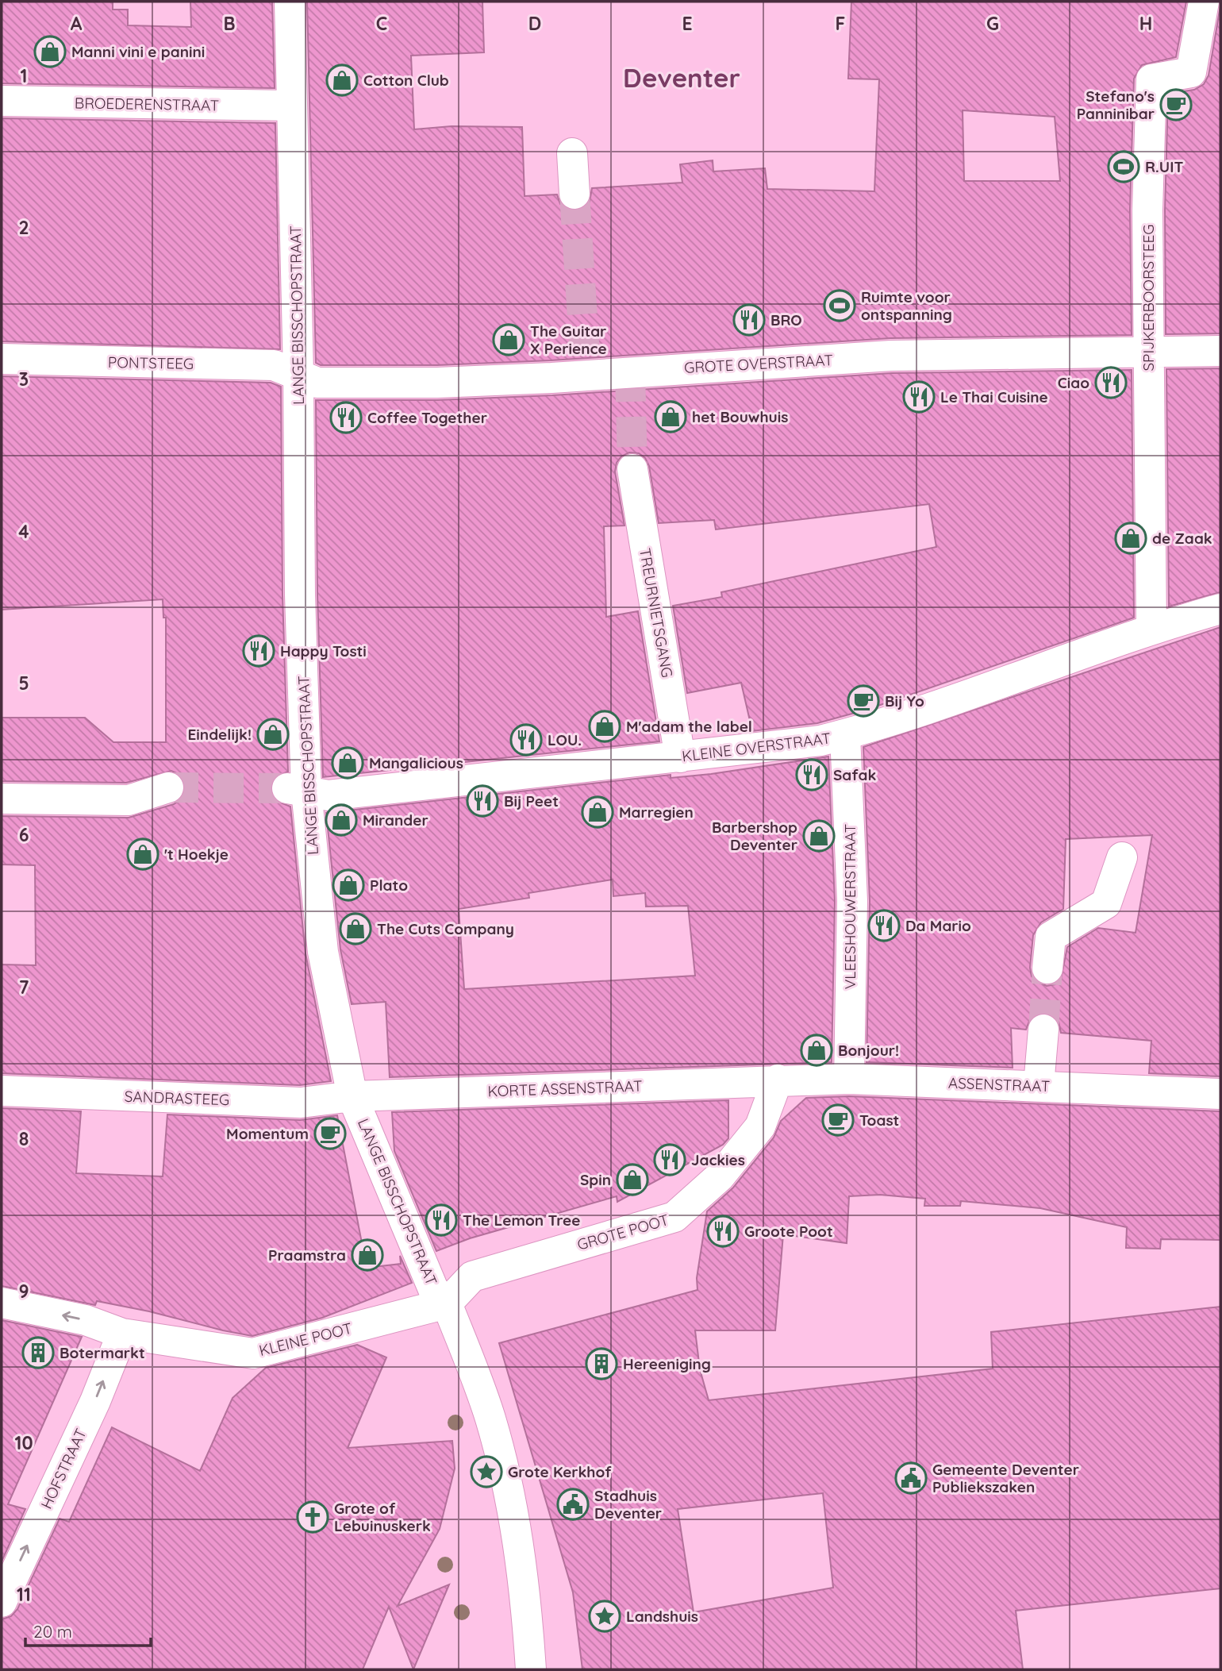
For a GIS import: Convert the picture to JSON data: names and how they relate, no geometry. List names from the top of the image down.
{
  "streets": {
    "street": [
      "BROEDERENSTRAAT",
      "SPIJKERBOORSTEEG",
      "LANGE BISSCHOPSTRAAT",
      "PONTSTEEG",
      "GROTE OVERSTRAAT",
      "TREURNIETSGANG",
      "KLEINE OVERSTRAAT",
      "VLEESHOUWERSTRAAT",
      "ASSENSTRAAT",
      "KORTE ASSENSTRAAT",
      "SANDRASTEEG",
      "GROTE POOT",
      "KLEINE POOT",
      "HOFSTRAAT"
    ]
  },
  "crossings": [
    ["BROEDERENSTRAAT", "LANGE BISSCHOPSTRAAT"],
    ["SPIJKERBOORSTEEG", "GROTE OVERSTRAAT"],
    ["SPIJKERBOORSTEEG", "KLEINE OVERSTRAAT"],
    ["LANGE BISSCHOPSTRAAT", "PONTSTEEG"],
    ["LANGE BISSCHOPSTRAAT", "GROTE OVERSTRAAT"],
    ["LANGE BISSCHOPSTRAAT", "KLEINE OVERSTRAAT"],
    ["LANGE BISSCHOPSTRAAT", "KORTE ASSENSTRAAT"],
    ["LANGE BISSCHOPSTRAAT", "SANDRASTEEG"],
    ["LANGE BISSCHOPSTRAAT", "GROTE POOT"],
    ["LANGE BISSCHOPSTRAAT", "KLEINE POOT"],
    ["PONTSTEEG", "GROTE OVERSTRAAT"],
    ["TREURNIETSGANG", "KLEINE OVERSTRAAT"],
    ["KLEINE OVERSTRAAT", "VLEESHOUWERSTRAAT"],
    ["VLEESHOUWERSTRAAT", "ASSENSTRAAT"],
    ["ASSENSTRAAT", "KORTE ASSENSTRAAT"],
    ["ASSENSTRAAT", "GROTE POOT"],
    ["KORTE ASSENSTRAAT", "SANDRASTEEG"],
    ["KORTE ASSENSTRAAT", "GROTE POOT"],
    ["GROTE POOT", "KLEINE POOT"],
    ["KLEINE POOT", "HOFSTRAAT"]
  ],
  "one_way": ["HOFSTRAAT"],
  "districts": ["Deventer"],
  "places": {
    "shop": [
      "Manni vini e panini",
      "Cotton Club",
      "The Guitar X Perience",
      "het Bouwhuis",
      "de Zaak",
      "M'adam the label",
      "Eindelijk!",
      "Mangalicious",
      "Marregien",
      "Mirander",
      "Barbershop Deventer",
      "'t Hoekje",
      "Plato",
      "The Cuts Company",
      "Bonjour!",
      "Spin",
      "Praamstra"
    ],
    "cafe": [
      "Stefano's Panninibar",
      "Bij Yo",
      "Toast",
      "Momentum"
    ],
    "sports": ["R.UIT", "Ruimte voor ontspanning"],
    "restaurant": [
      "BRO",
      "Ciao",
      "Le Thai Cuisine",
      "Coffee Together",
      "Happy Tosti",
      "LOU.",
      "Safak",
      "Bij Peet",
      "Da Mario",
      "Jackies",
      "The Lemon Tree",
      "Groote Poot"
    ],
    "building": ["Botermarkt", "Hereeniging"],
    "place": ["Grote Kerkhof", "Landshuis"],
    "public building": ["Gemeente Deventer Publiekszaken", "Stadhuis Deventer"],
    "church": ["Grote of Lebuinuskerk"]
  },
  "scale_bar": "20 m",
  "grid": {
    "columns": [
      "A",
      "B",
      "C",
      "D",
      "E",
      "F",
      "G",
      "H"
    ],
    "rows": [
      "1",
      "2",
      "3",
      "4",
      "5",
      "6",
      "7",
      "8",
      "9",
      "10",
      "11"
    ]
  }
}
